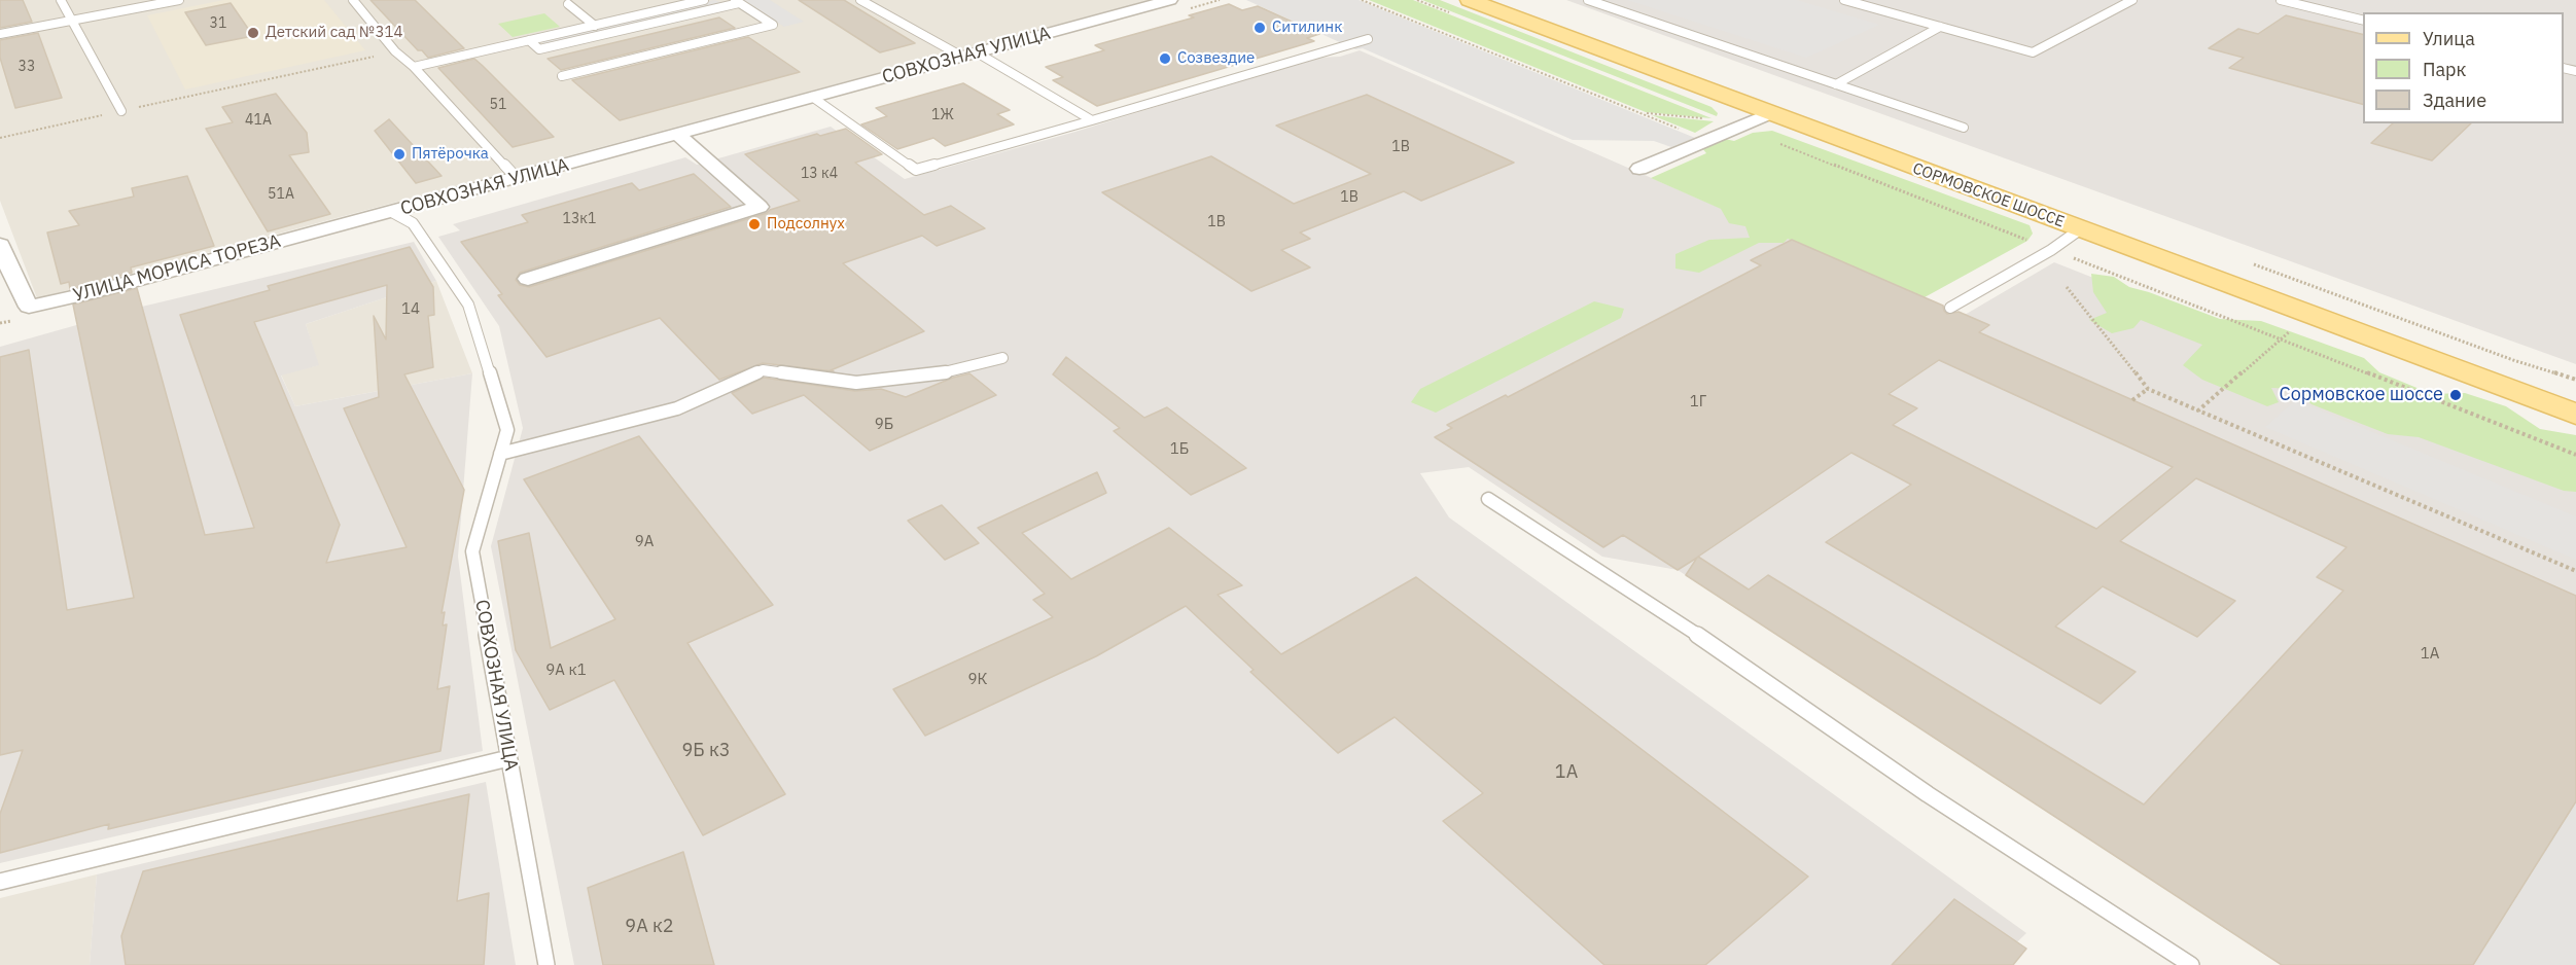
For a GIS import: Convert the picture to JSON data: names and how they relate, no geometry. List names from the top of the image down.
{
  "streets": {
    "main road": ["СОРМОВСКОЕ ШОССЕ"],
    "street": ["СОВХОЗНАЯ УЛИЦА", "УЛИЦА МОРИСА ТОРЕЗА"]
  },
  "crossings": [
    ["СОВХОЗНАЯ УЛИЦА", "УЛИЦА МОРИСА ТОРЕЗА"]
  ],
  "places": [
    "Ситилинк",
    "Детский сад №314",
    "Созвездие",
    "Пятёрочка",
    "Подсолнух",
    "Сормовское шоссе"
  ],
  "house_numbers": [
    "31",
    "33",
    "51",
    "1Ж",
    "41А",
    "1В",
    "13 к4",
    "51А",
    "1В",
    "13к1",
    "1В",
    "14",
    "1Г",
    "9Б",
    "1Б",
    "9А",
    "1А",
    "9А к1",
    "9К",
    "9Б к3",
    "1А",
    "9А к2"
  ],
  "legend": ["Улица", "Парк", "Здание"]
}
